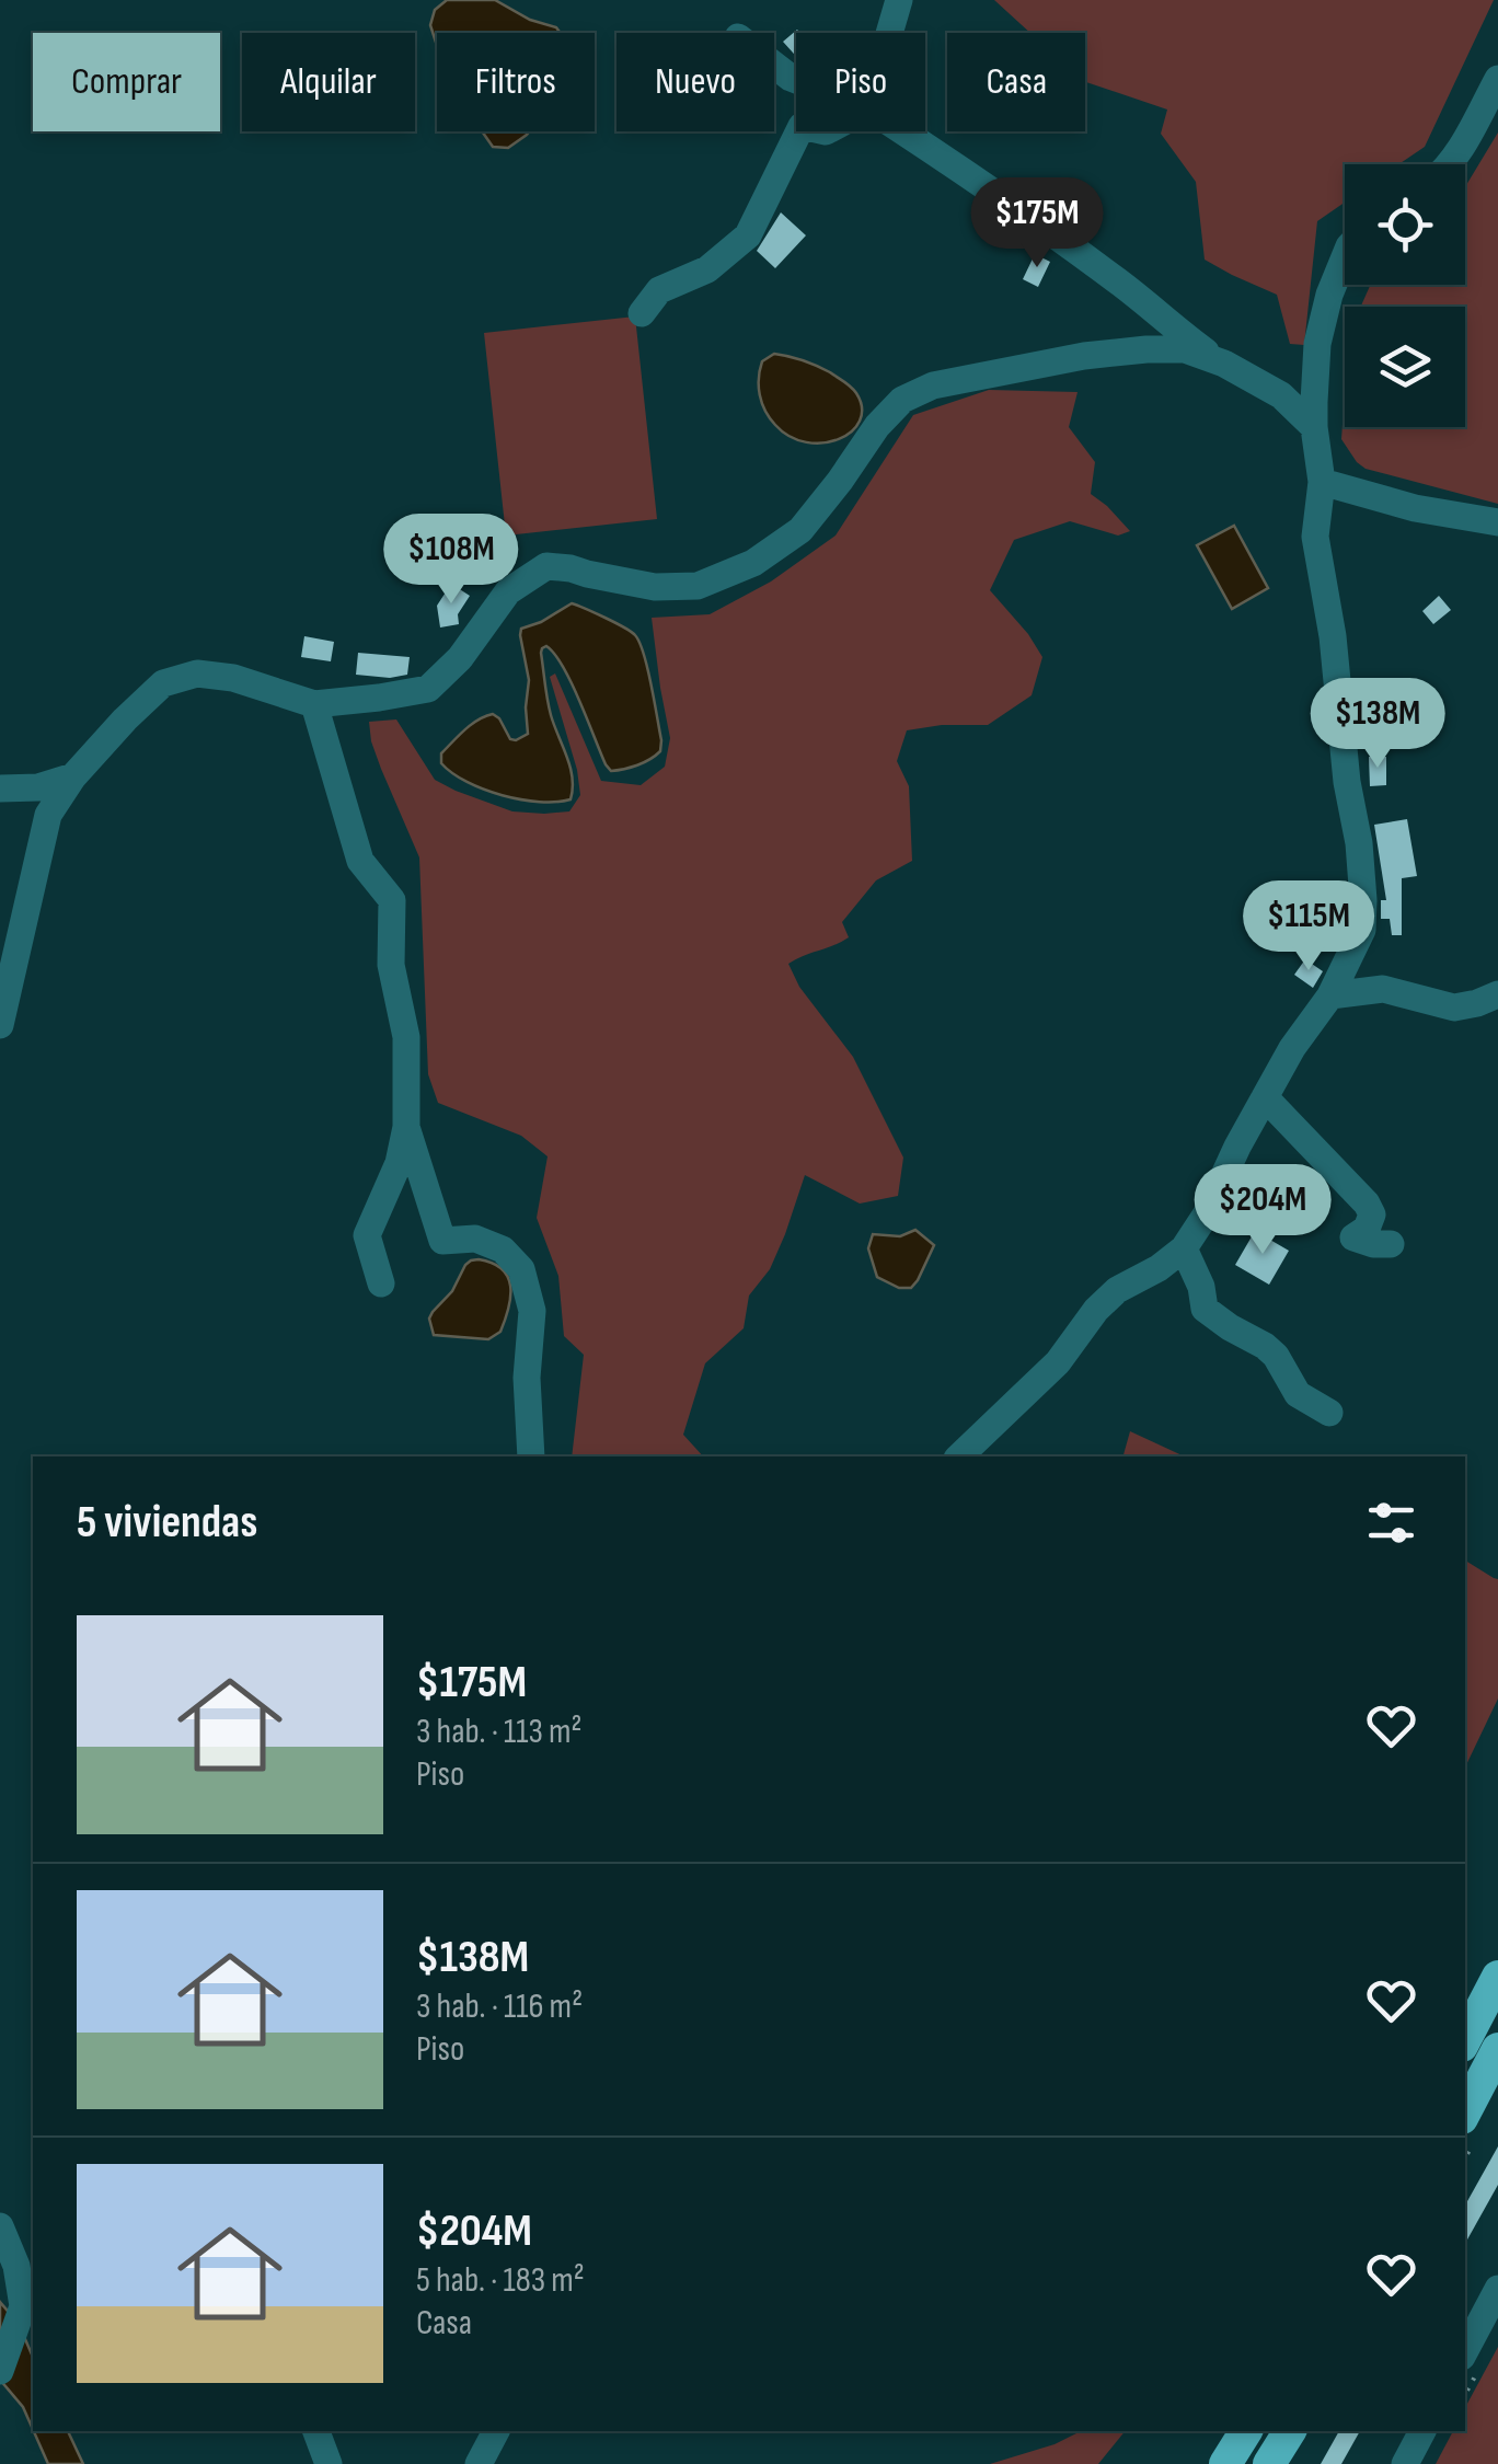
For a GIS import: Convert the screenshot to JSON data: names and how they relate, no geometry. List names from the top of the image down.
{
  "page": {
    "chip": [
      "Comprar",
      "Alquilar",
      "Filtros",
      "Nuevo",
      "Piso",
      "Casa"
    ],
    "price": [
      "$175M",
      "$108M",
      "$138M",
      "$115M",
      "$204M"
    ],
    "heading": "5 viviendas",
    "list": [
      {
        "name": "$175M",
        "note": "3 hab. · 113 m² · Piso"
      },
      {
        "name": "$138M",
        "note": "3 hab. · 116 m² · Piso"
      },
      {
        "name": "$204M",
        "note": "5 hab. · 183 m² · Casa"
      }
    ]
  }
}
